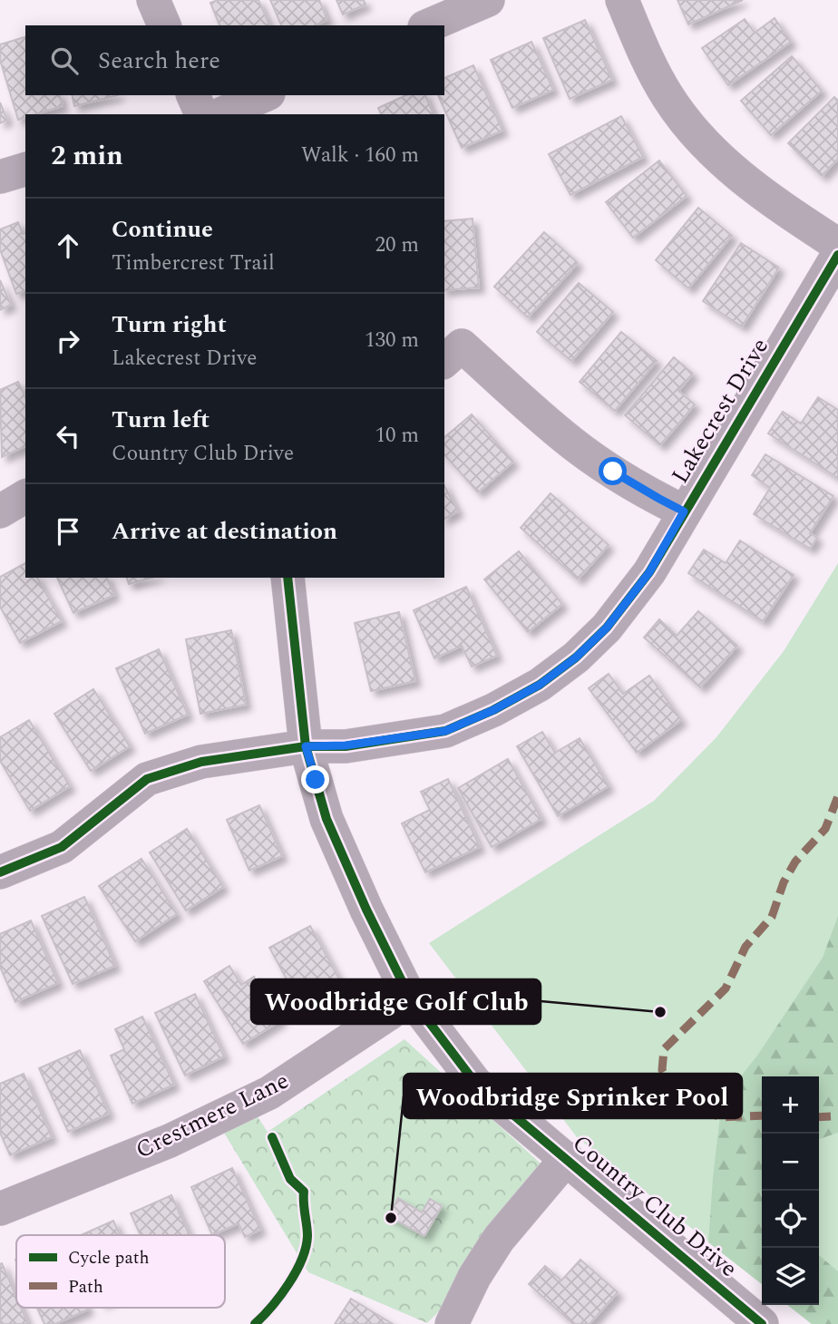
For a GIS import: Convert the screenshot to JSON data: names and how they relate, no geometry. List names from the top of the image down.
{
  "streets": {
    "street": ["Lakecrest Drive", "Crestmere Lane", "Country Club Drive"]
  },
  "crossings": [
    ["Lakecrest Drive", "Country Club Drive"],
    ["Crestmere Lane", "Country Club Drive"]
  ],
  "places": ["Woodbridge Golf Club", "Woodbridge Sprinker Pool"],
  "legend": ["Cycle path", "Path"],
  "page": {
    "search": "Search here",
    "heading": ["2 min", "Walk · 160 m"],
    "list": [
      ["Continue", "Timbercrest Trail", "20 m"],
      ["Turn right", "Lakecrest Drive", "130 m"],
      ["Turn left", "Country Club Drive", "10 m"],
      "Arrive at destination"
    ],
    "map_buttons": ["+", "−"]
  }
}
